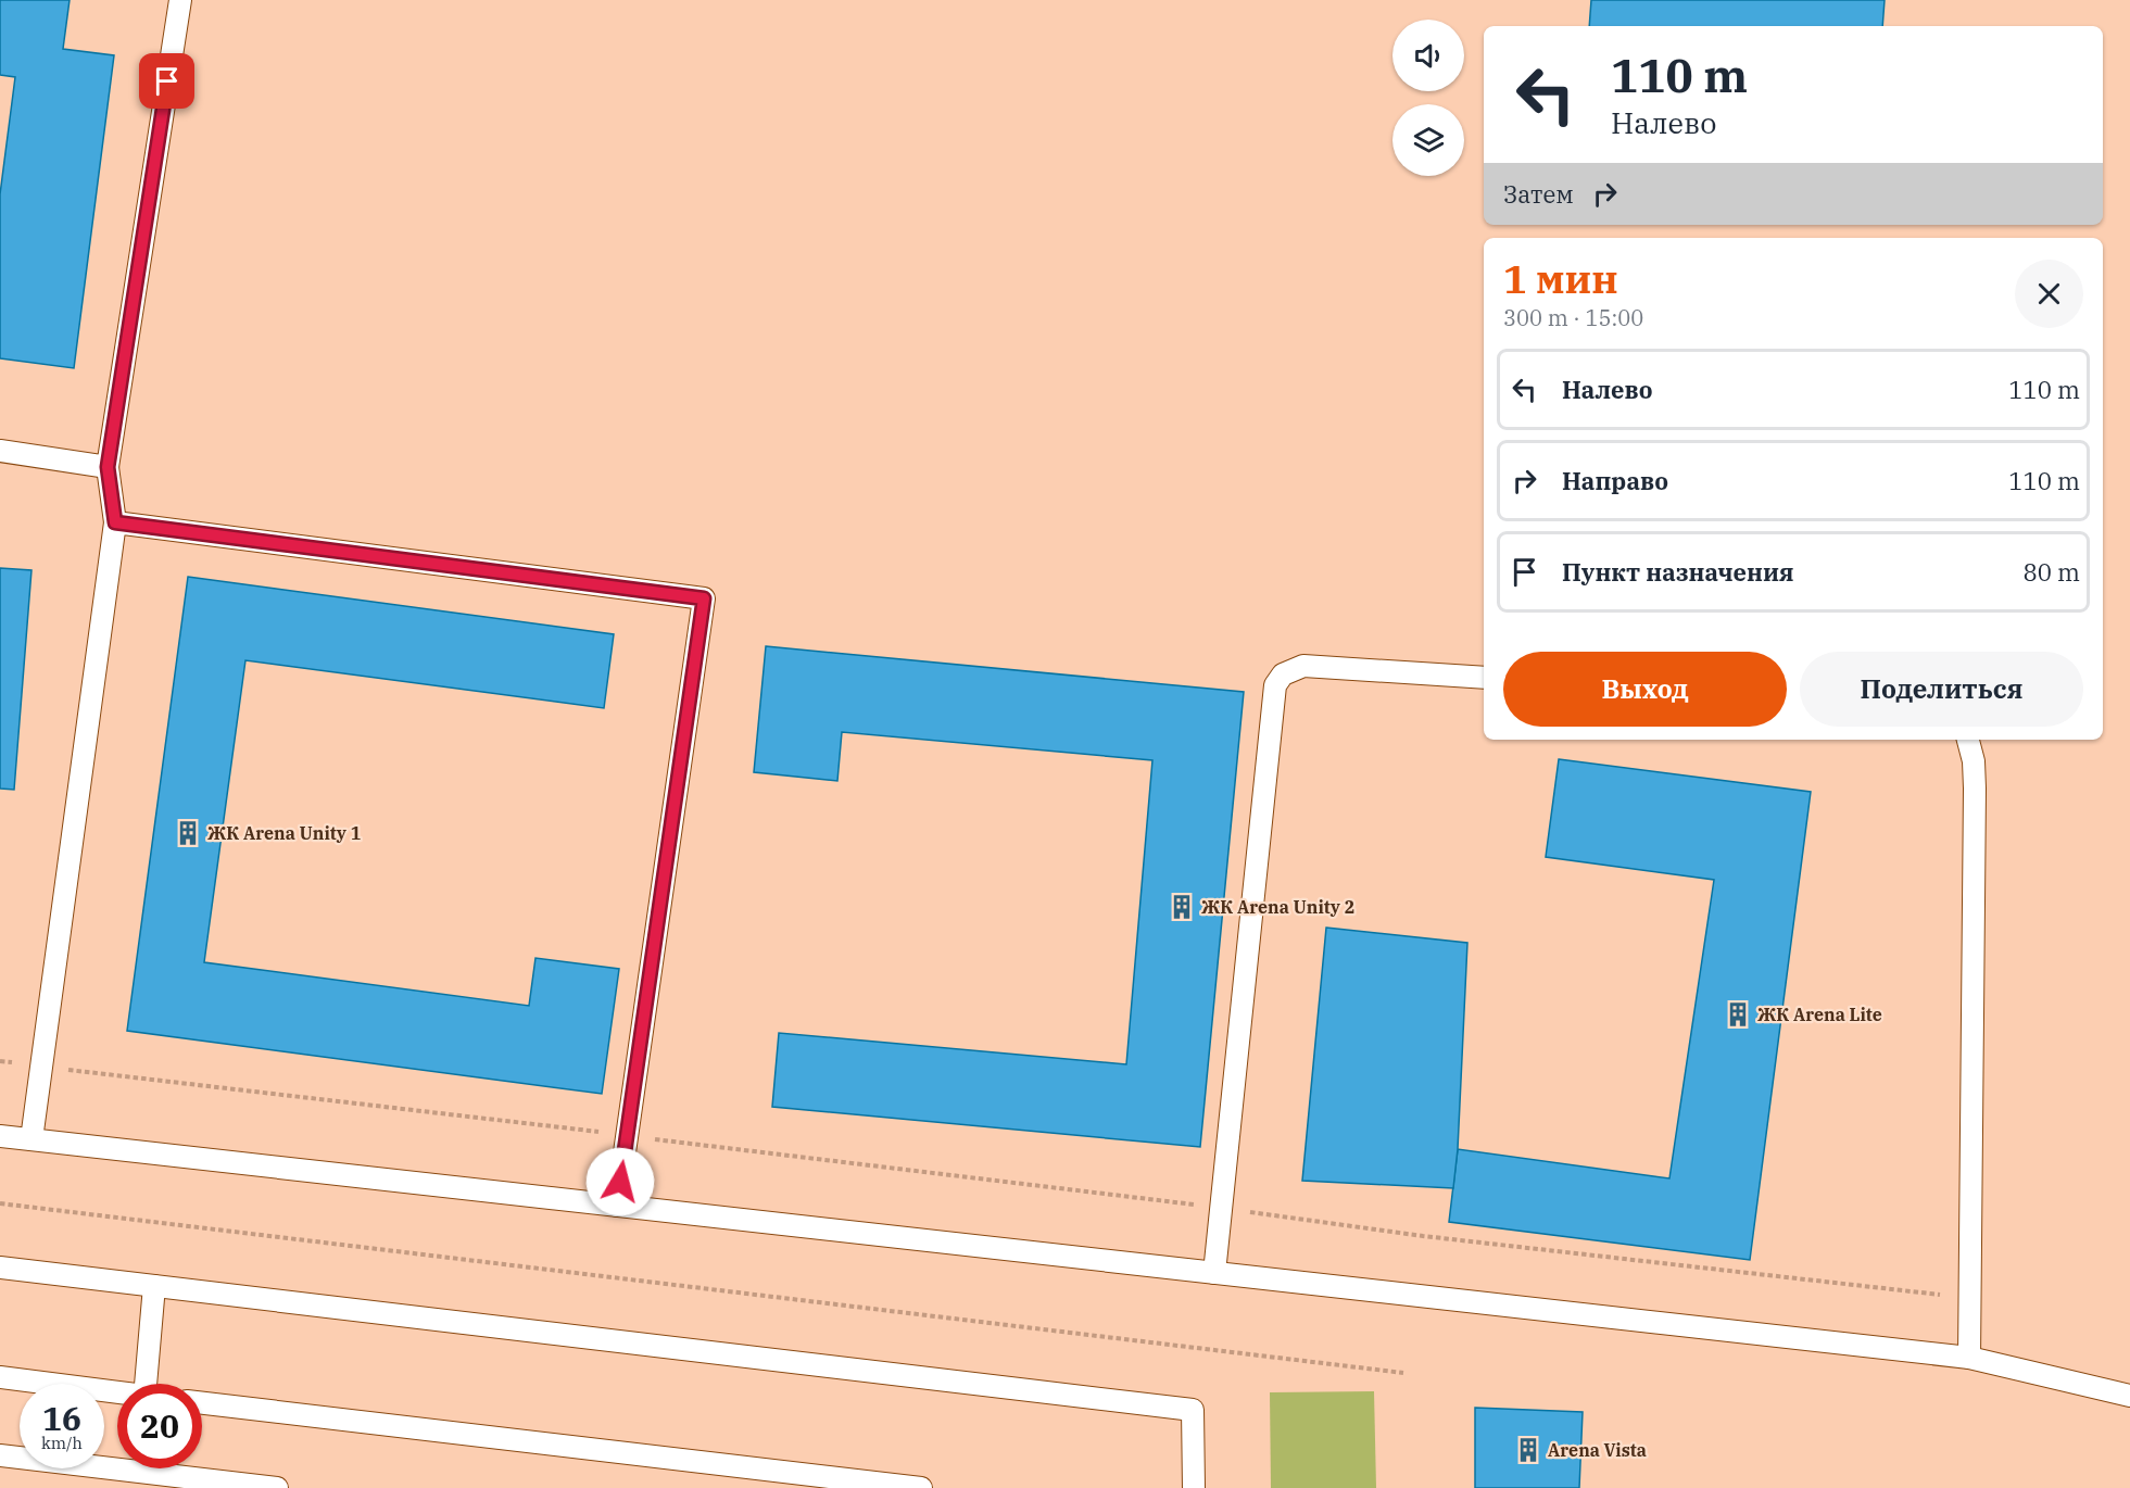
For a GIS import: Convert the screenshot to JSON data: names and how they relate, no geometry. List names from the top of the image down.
{
  "places": {
    "building": [
      "ЖК Arena Unity 1",
      "ЖК Arena Unity 2",
      "ЖК Arena Lite",
      "Arena Vista"
    ]
  },
  "page": {
    "turn": ["110 m", "Налево"],
    "then": "Затем",
    "heading": ["1 мин", "300 m · 15:00"],
    "list": [
      {
        "name": "Налево",
        "value": "110 m"
      },
      {
        "name": "Направо",
        "value": "110 m"
      },
      {
        "name": "Пункт назначения",
        "value": "80 m"
      }
    ],
    "buttons": ["Выход", "Поделиться"],
    "speed": "16 km/h",
    "limit": "20"
  }
}
